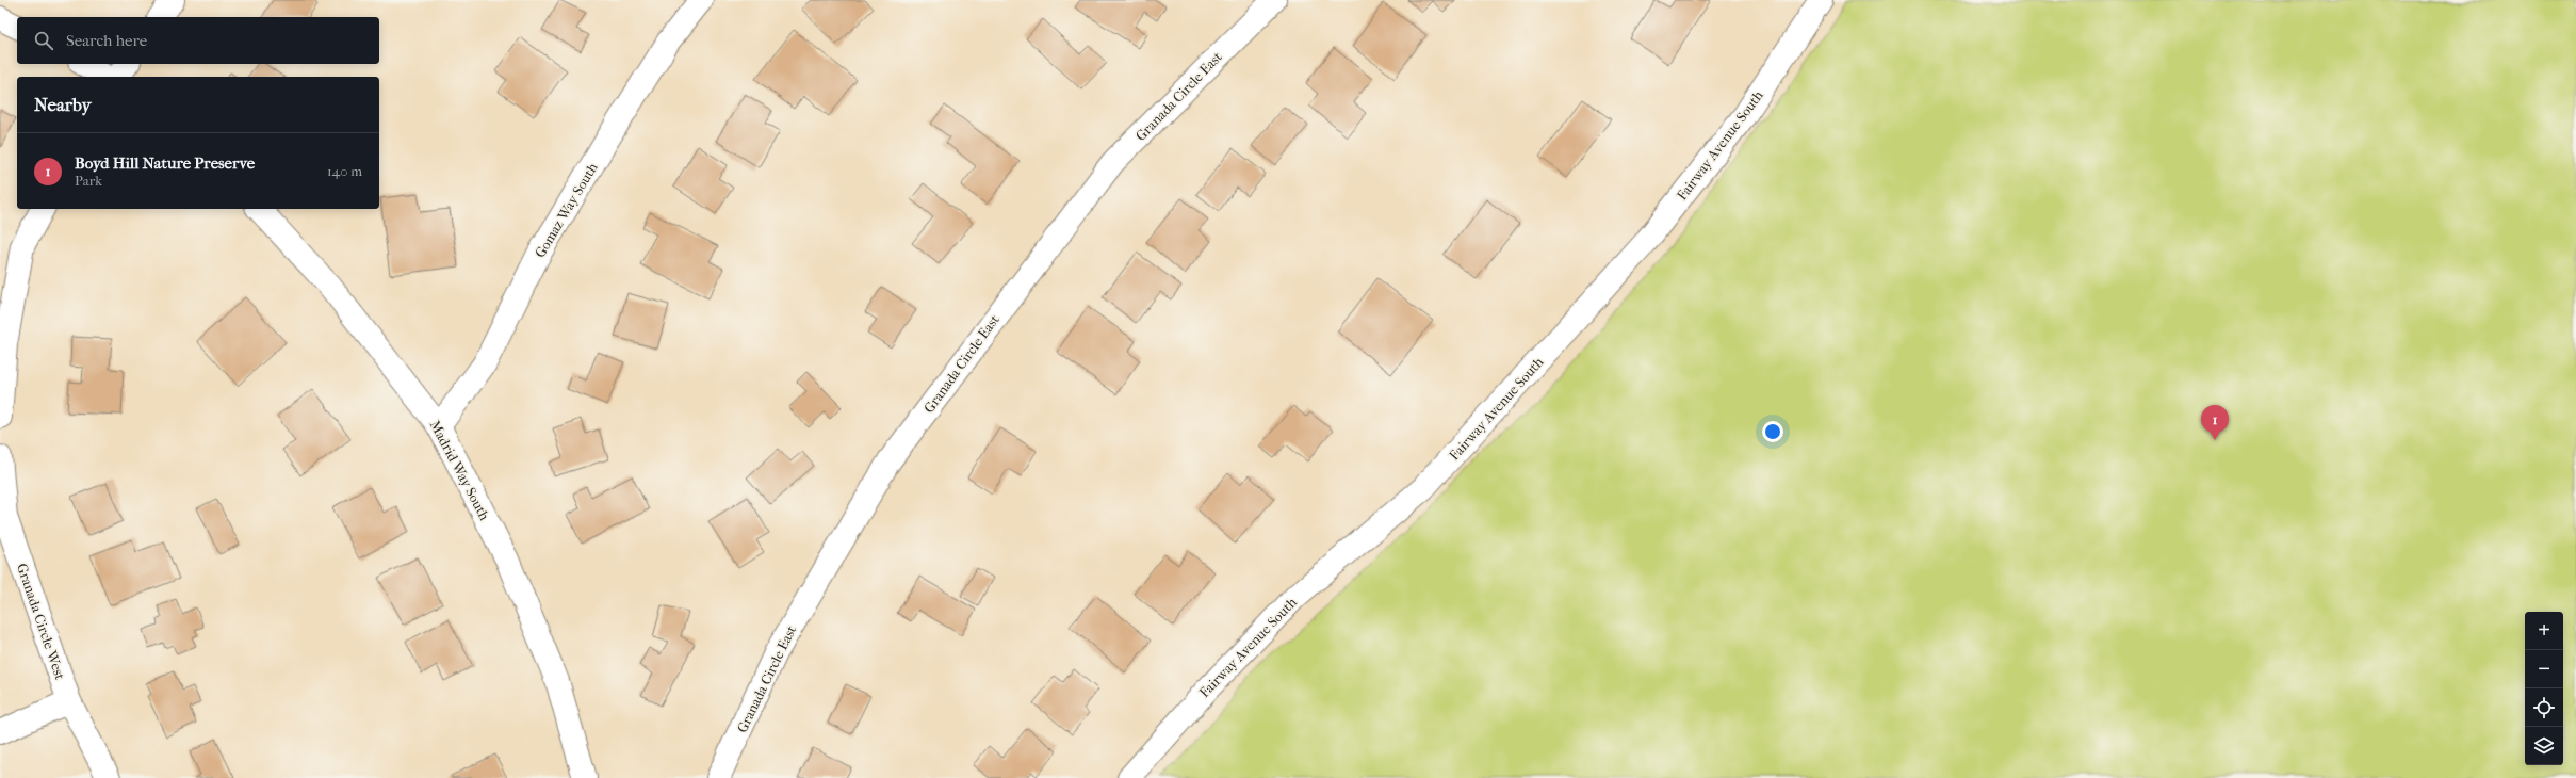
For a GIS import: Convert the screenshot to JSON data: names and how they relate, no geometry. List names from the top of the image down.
{
  "streets": {
    "street": [
      "Granada Circle East",
      "Fairway Avenue South",
      "Gomaz Way South",
      "Madrid Way South",
      "Granada Circle West"
    ]
  },
  "crossings": [
    ["Gomaz Way South", "Madrid Way South"]
  ],
  "page": {
    "search": "Search here",
    "heading": "Nearby",
    "list": [
      {
        "mark": "1",
        "name": "Boyd Hill Nature Preserve",
        "note": "Park",
        "value": "140 m"
      }
    ],
    "pins": "1",
    "map_buttons": ["+", "−"]
  }
}
